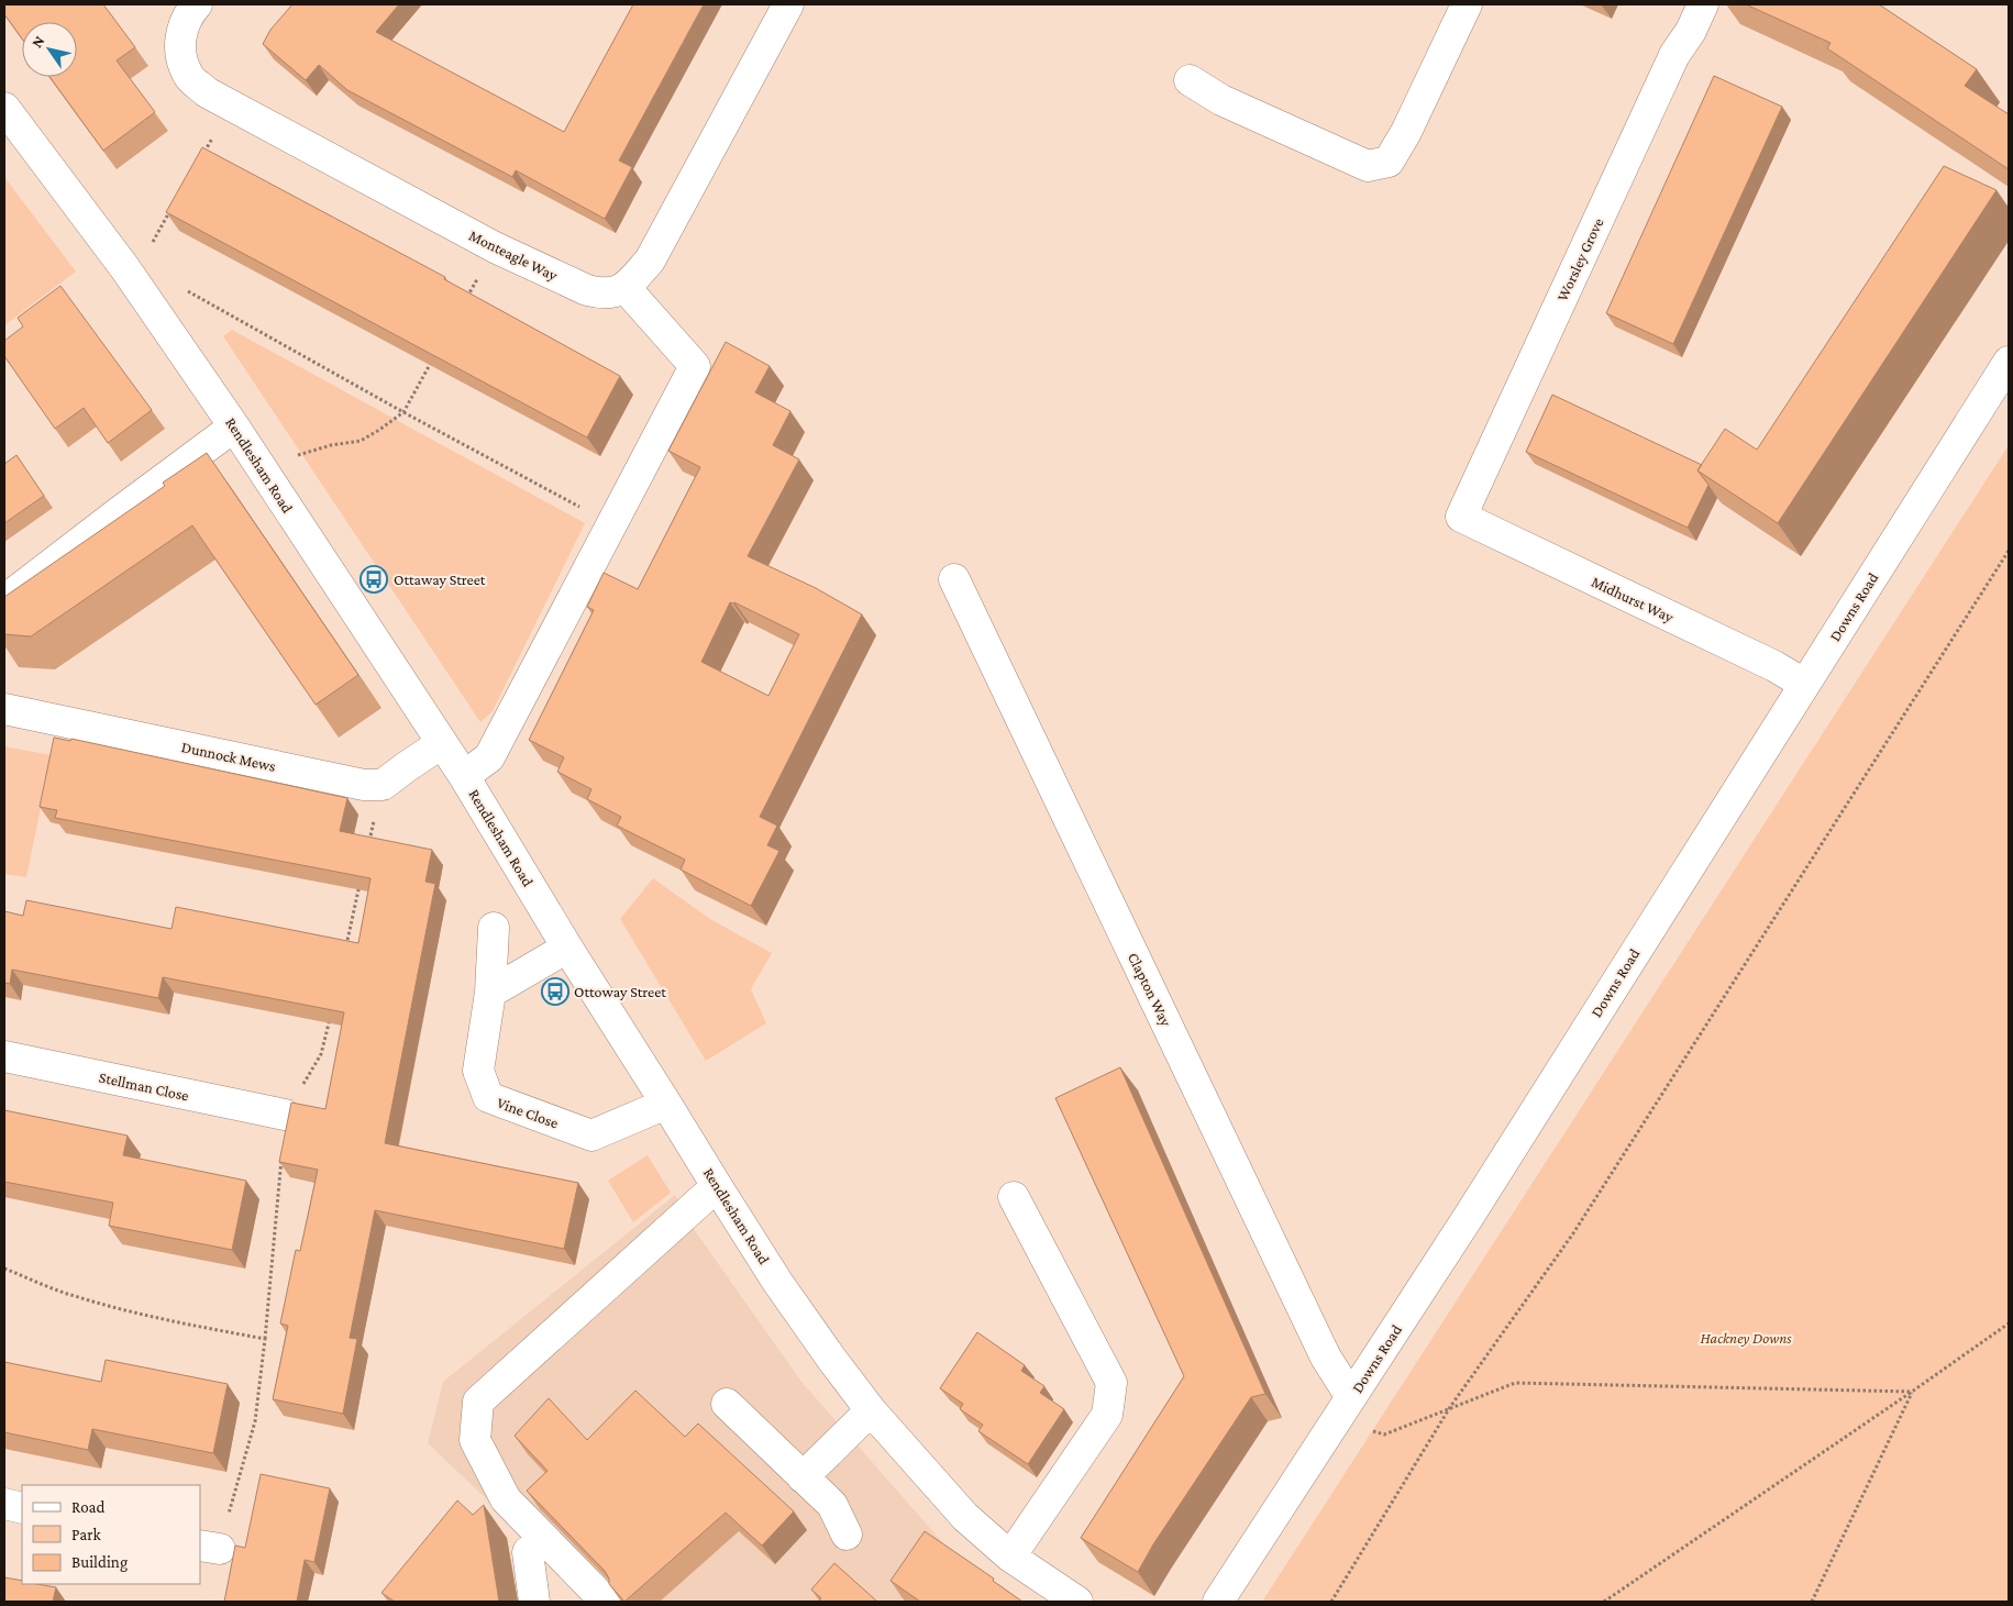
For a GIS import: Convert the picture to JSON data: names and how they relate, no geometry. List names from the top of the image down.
{
  "streets": {
    "street": [
      "Monteagle Way",
      "Worsley Grove",
      "Rendlesham Road",
      "Midhurst Way",
      "Downs Road",
      "Dunnock Mews",
      "Clapton Way",
      "Stellman Close",
      "Vine Close"
    ]
  },
  "crossings": [
    ["Worsley Grove", "Midhurst Way"],
    ["Rendlesham Road", "Vine Close"],
    ["Midhurst Way", "Downs Road"],
    ["Downs Road", "Clapton Way"]
  ],
  "parks": ["Hackney Downs"],
  "places": {
    "bus stop": ["Ottaway Street", "Ottoway Street"]
  },
  "legend": ["Road", "Park", "Building"],
  "north": "top left"
}
